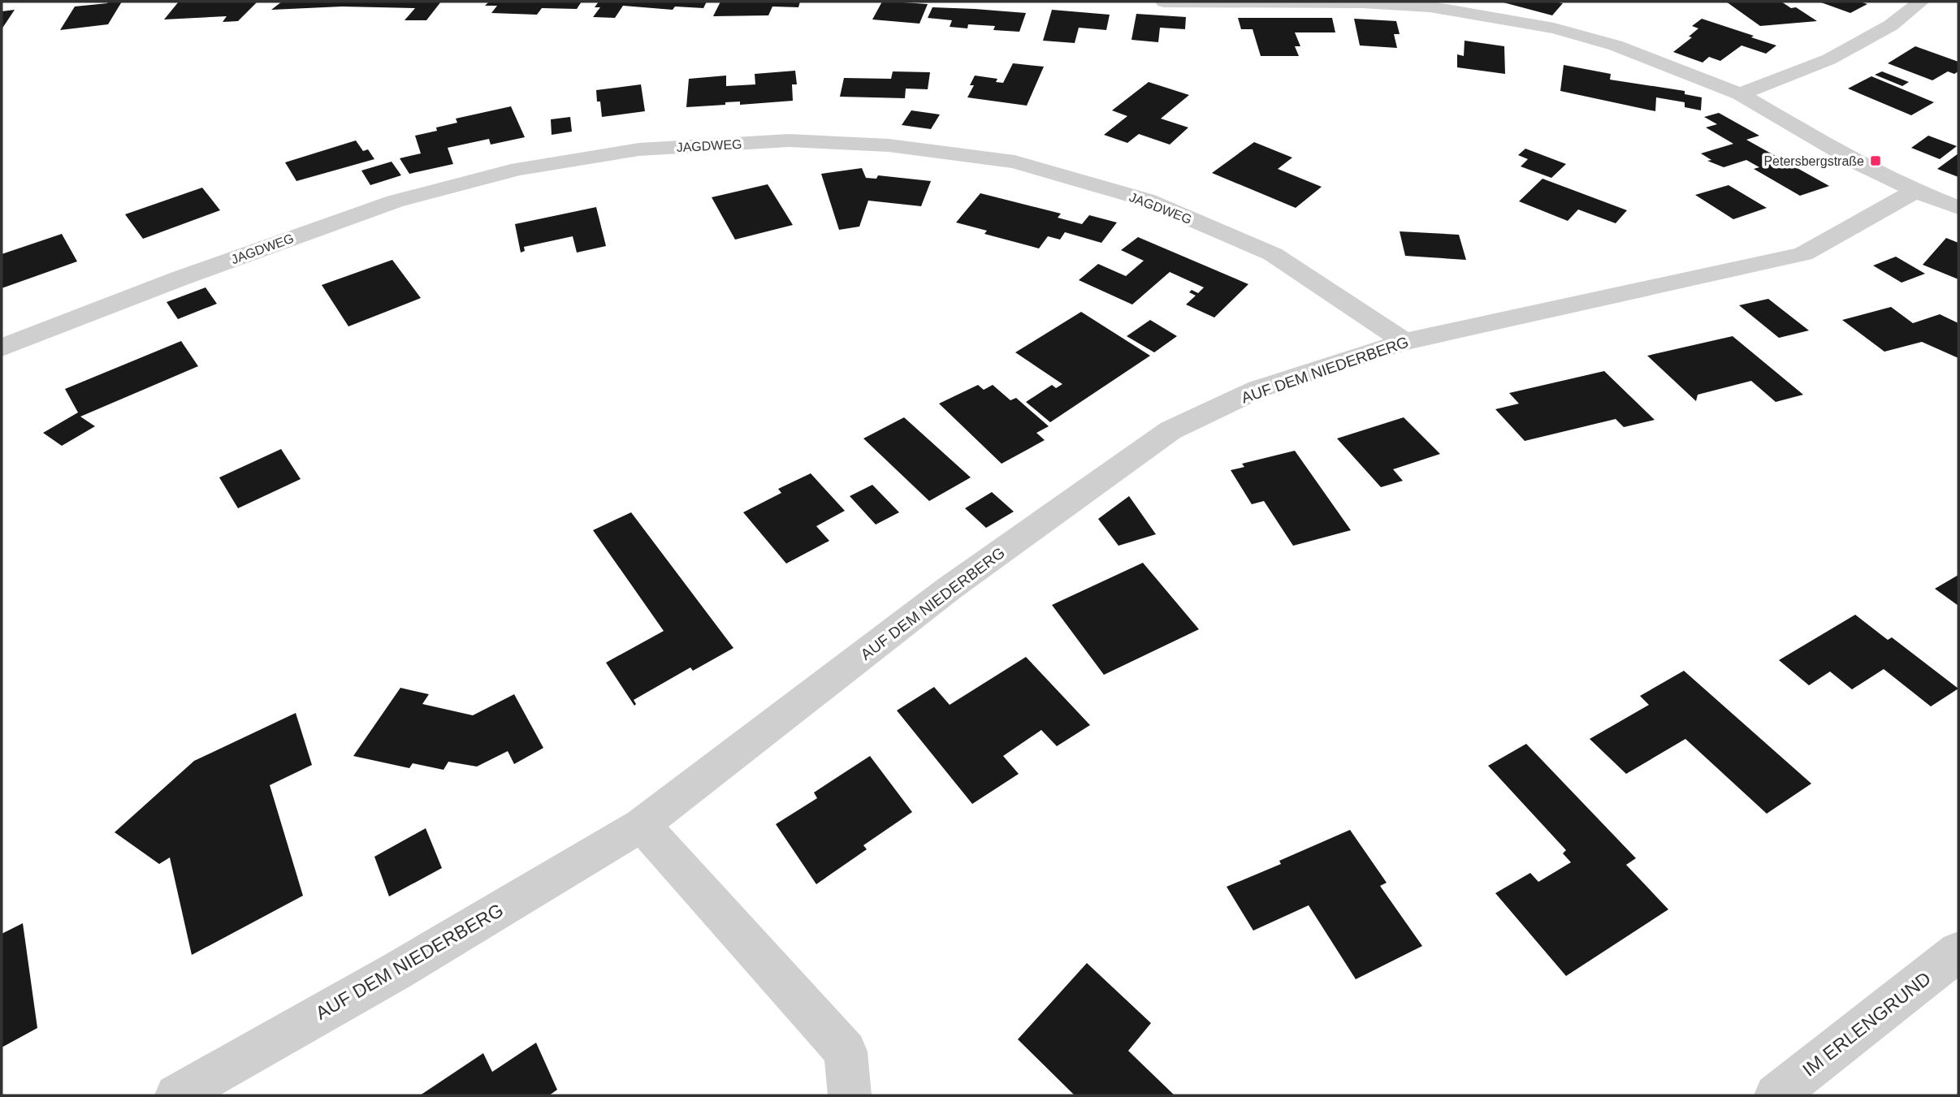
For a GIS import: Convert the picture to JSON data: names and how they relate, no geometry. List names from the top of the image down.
{
  "streets": {
    "street": ["JAGDWEG", "AUF DEM NIEDERBERG", "IM ERLENGRUND"]
  },
  "crossings": [
    ["JAGDWEG", "AUF DEM NIEDERBERG"]
  ],
  "places": {
    "transit": ["Petersbergstraße"]
  }
}
